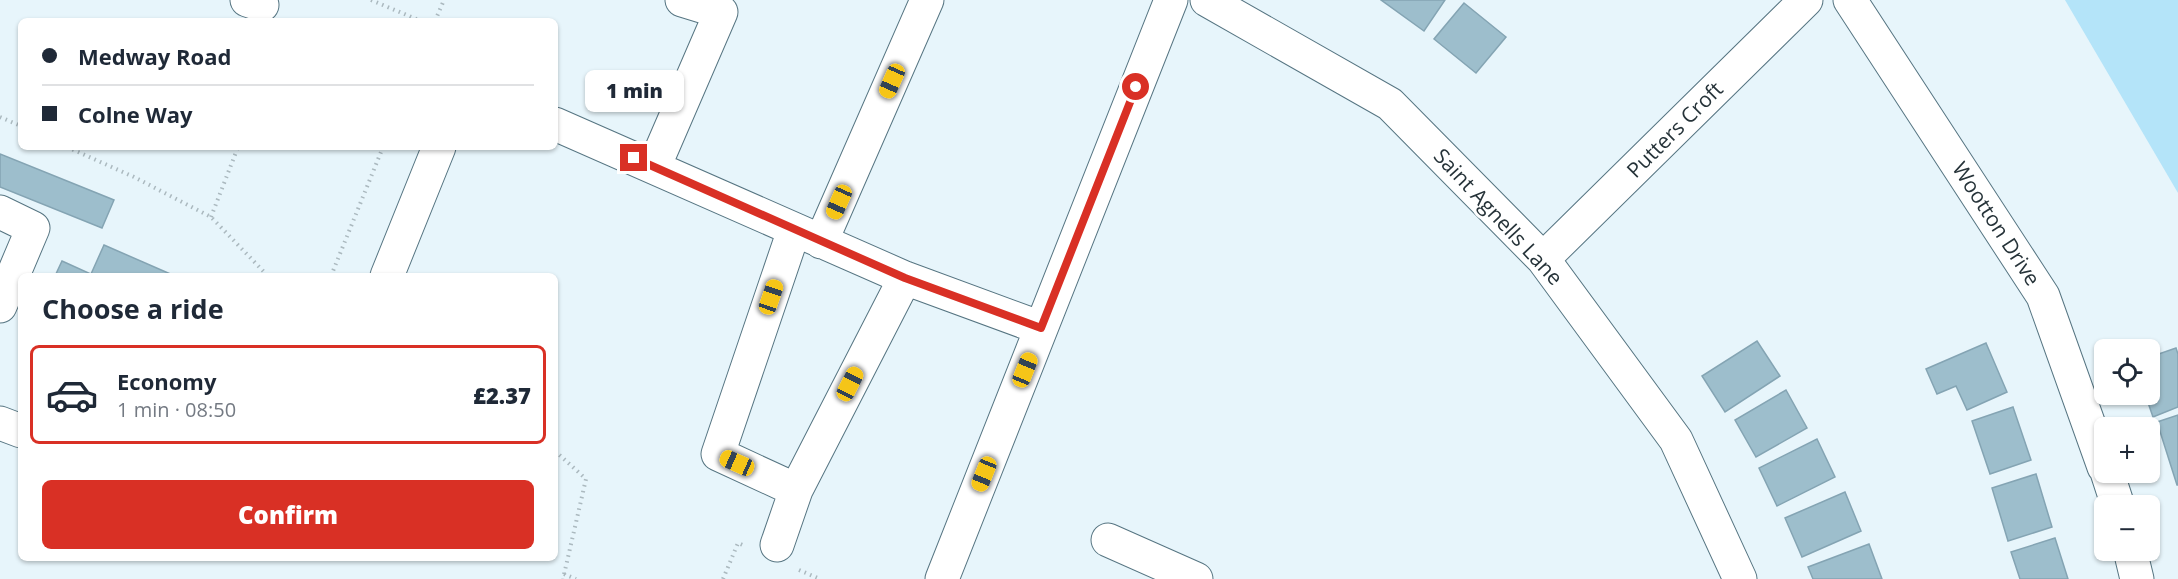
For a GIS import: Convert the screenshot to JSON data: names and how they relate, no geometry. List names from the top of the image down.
{
  "streets": {
    "street": ["Putters Croft", "Saint Agnells Lane", "Wootton Drive"]
  },
  "crossings": [
    ["Putters Croft", "Saint Agnells Lane"]
  ],
  "page": {
    "banner": ["Medway Road", "Colne Way"],
    "bubble": "1 min",
    "heading": "Choose a ride",
    "map_buttons": ["+", "−"],
    "list": [
      {
        "name": "Economy",
        "note": "1 min · 08:50",
        "value": "£2.37"
      }
    ],
    "buttons": "Confirm"
  }
}
